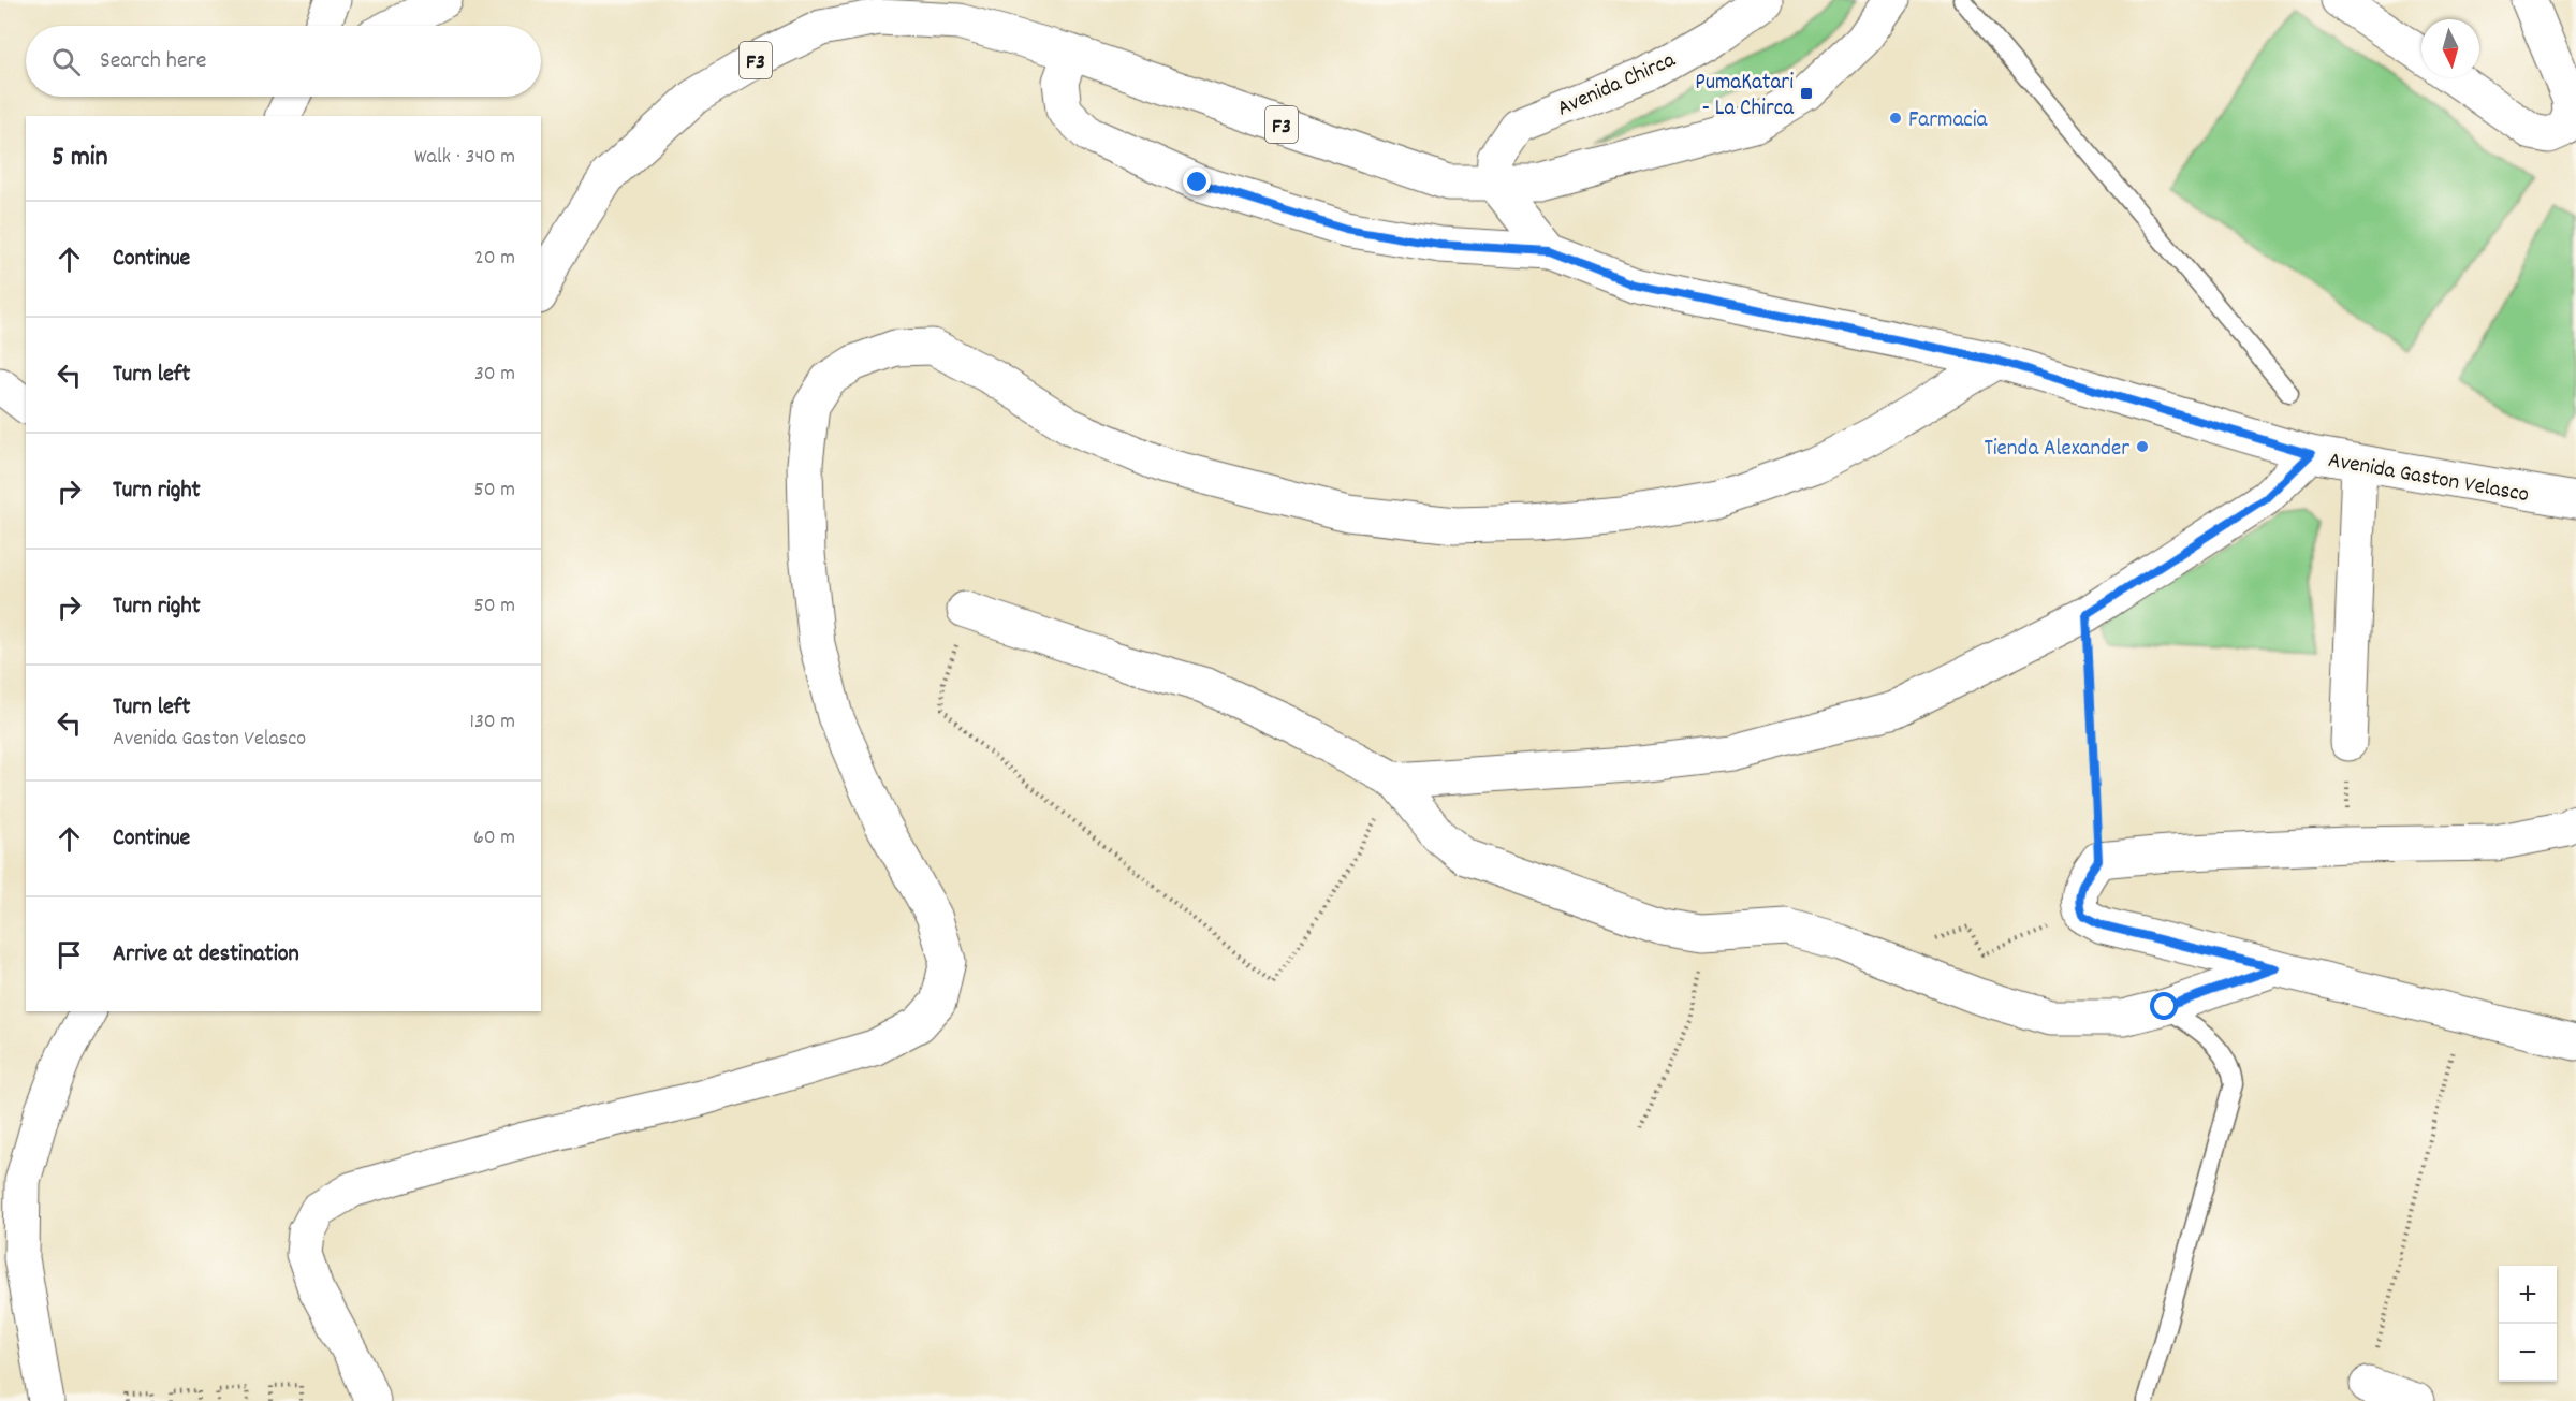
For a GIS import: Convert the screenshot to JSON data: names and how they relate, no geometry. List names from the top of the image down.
{
  "streets": {
    "main road": ["F3", "Avenida Chirca", "Avenida Gaston Velasco"]
  },
  "crossings": [
    ["F3", "Avenida Chirca"]
  ],
  "places": {
    "transit": ["PumaKatari - La Chirca"],
    "other": ["Farmacia", "Tienda Alexander"]
  },
  "north": "bottom",
  "page": {
    "search": "Search here",
    "heading": ["5 min", "Walk · 340 m"],
    "list": [
      ["Continue", "20 m"],
      ["Turn left", "30 m"],
      ["Turn right", "50 m"],
      ["Turn right", "50 m"],
      ["Turn left", "Avenida Gaston Velasco", "130 m"],
      ["Continue", "60 m"],
      "Arrive at destination"
    ],
    "map_buttons": ["+", "−"]
  }
}
